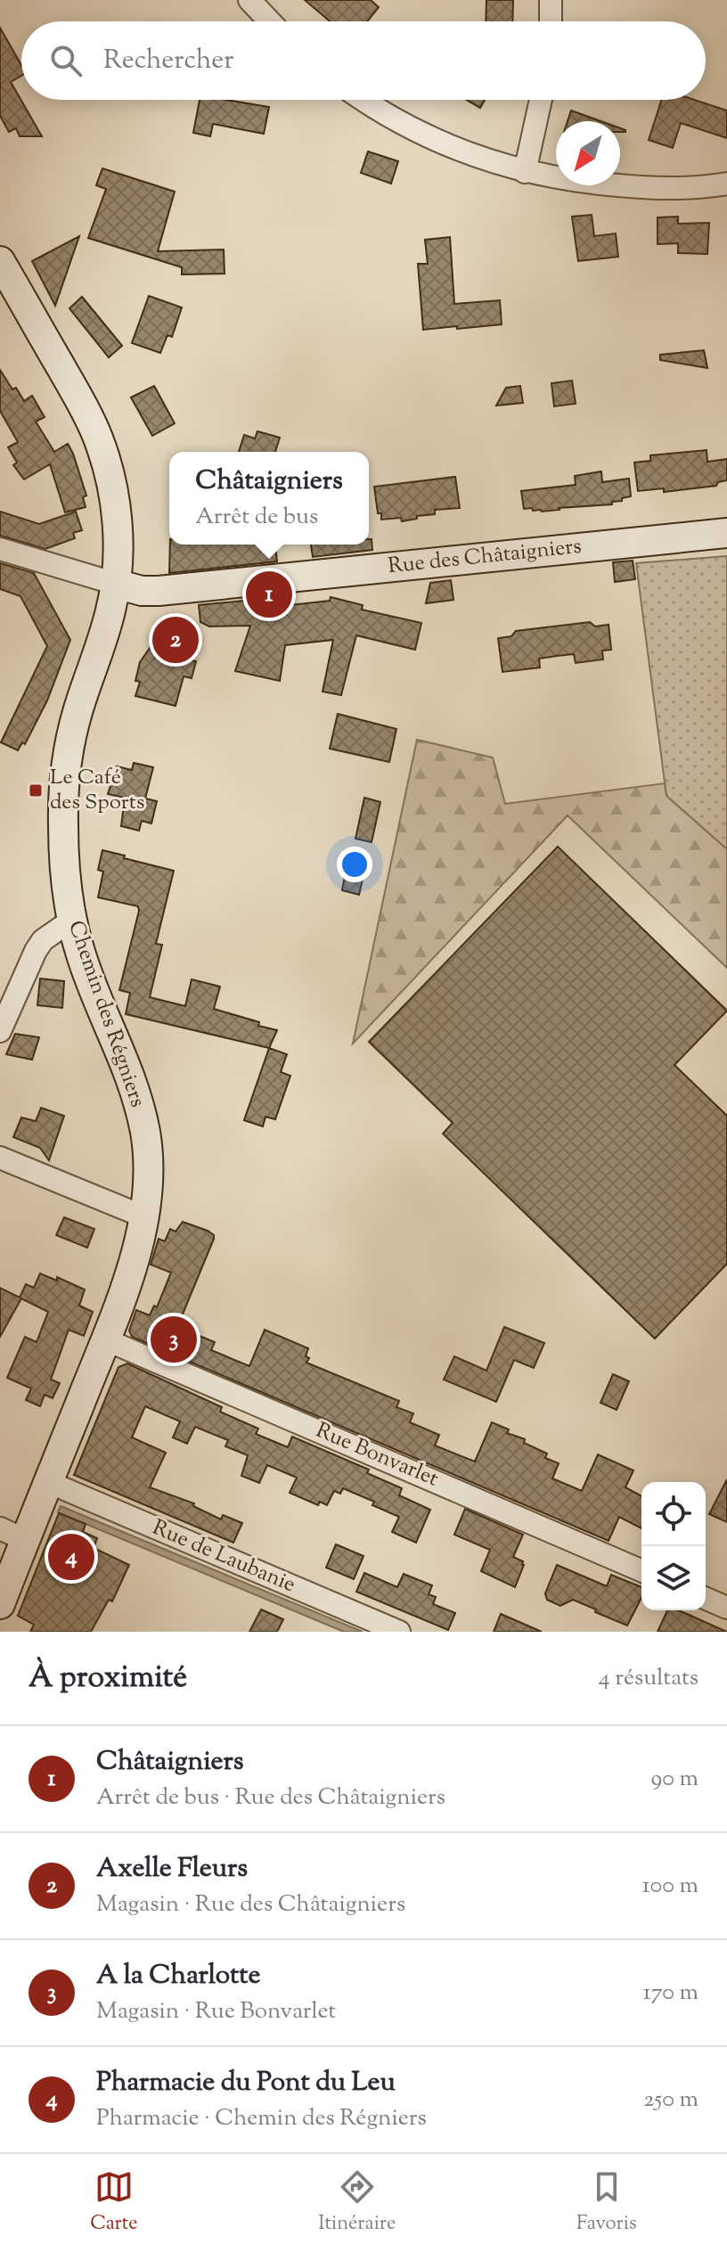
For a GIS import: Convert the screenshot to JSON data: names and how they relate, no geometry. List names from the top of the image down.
{
  "streets": {
    "main road": ["Rue des Châtaigniers", "Chemin des Régniers"],
    "street": ["Rue Bonvarlet", "Rue de Laubanie"]
  },
  "crossings": [
    ["Rue des Châtaigniers", "Chemin des Régniers"],
    ["Chemin des Régniers", "Rue Bonvarlet"],
    ["Chemin des Régniers", "Rue de Laubanie"]
  ],
  "places": {
    "transit": ["Le Café des Sports"]
  },
  "north": "bottom left",
  "page": {
    "search": "Rechercher",
    "popup": ["Châtaigniers", "Arrêt de bus"],
    "pins": [
      "1",
      "2",
      "3",
      "4"
    ],
    "heading": ["À proximité", "4 résultats"],
    "list": [
      {
        "mark": "1",
        "name": "Châtaigniers",
        "note": "Arrêt de bus · Rue des Châtaigniers",
        "value": "90 m"
      },
      {
        "mark": "2",
        "name": "Axelle Fleurs",
        "note": "Magasin · Rue des Châtaigniers",
        "value": "100 m"
      },
      {
        "mark": "3",
        "name": "A la Charlotte",
        "note": "Magasin · Rue Bonvarlet",
        "value": "170 m"
      },
      {
        "mark": "4",
        "name": "Pharmacie du Pont du Leu",
        "note": "Pharmacie · Chemin des Régniers",
        "value": "250 m"
      }
    ],
    "nav": ["Carte", "Itinéraire", "Favoris"]
  }
}
